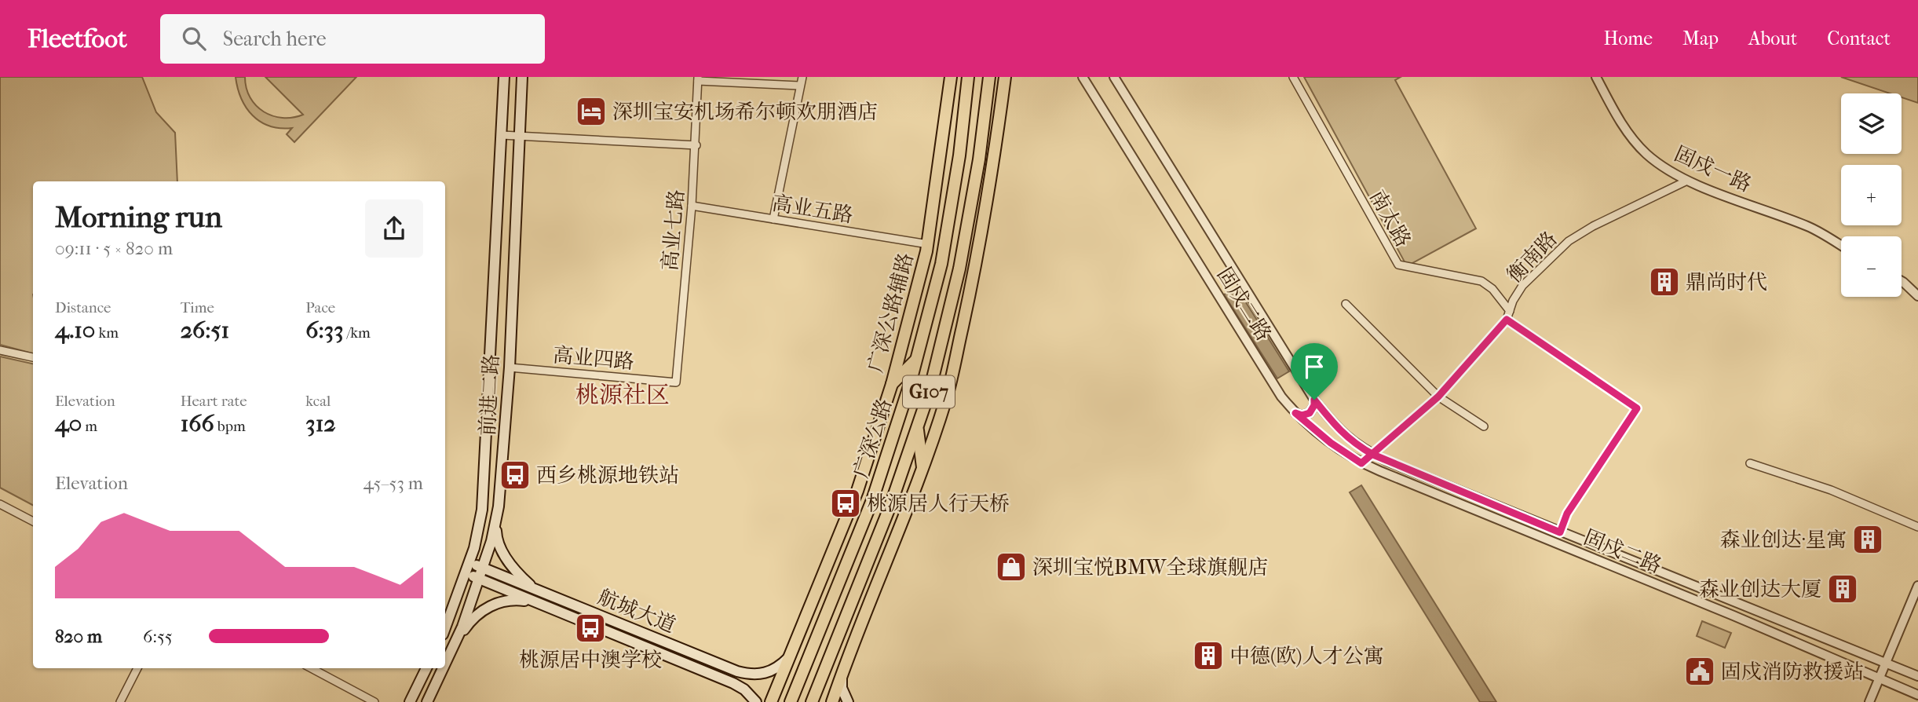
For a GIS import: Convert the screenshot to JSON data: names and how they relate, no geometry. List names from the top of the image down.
{
  "streets": {
    "main road": [
      "广深公路辅路",
      "G107",
      "前进二路",
      "广深公路",
      "航城大道"
    ],
    "street": [
      "固戍一路",
      "高业五路",
      "南太路",
      "高业七路",
      "衡南路",
      "固戍二路",
      "高业四路"
    ]
  },
  "crossings": [
    ["固戍一路", "衡南路"],
    ["高业五路", "高业七路"],
    ["高业五路", "广深公路辅路"],
    ["南太路", "衡南路"],
    ["高业七路", "高业四路"],
    ["衡南路", "固戍二路"],
    ["广深公路辅路", "航城大道"],
    ["高业四路", "前进二路"],
    ["前进二路", "航城大道"]
  ],
  "districts": ["桃源社区"],
  "places": {
    "hotel": ["深圳宝安机场希尔顿欢朋酒店"],
    "building": [
      "鼎尚时代",
      "森业创达·星寓",
      "森业创达大厦",
      "中德(欧)人才公寓"
    ],
    "bus stop": ["西乡桃源地铁站", "桃源居人行天桥", "桃源居中澳学校"],
    "shop": ["深圳宝悦BMW全球旗舰店"],
    "public building": ["固戍消防救援站"]
  },
  "page": {
    "header": "Fleetfoot",
    "search": "Search here",
    "nav": [
      "Home",
      "Map",
      "About",
      "Contact"
    ],
    "map_buttons": ["+", "−"],
    "heading": ["Morning run", "09:11 · 5 × 820 m"],
    "stats": [
      ["Distance", "4.10 km"],
      ["Time", "26:51"],
      ["Pace", "6:33 /km"],
      ["Elevation", "40 m"],
      ["Heart rate", "166 bpm"],
      ["kcal", "312"]
    ],
    "chart": ["Elevation", "45–53 m"],
    "list": [
      {
        "name": "820 m",
        "note": "6:55"
      }
    ]
  }
}
